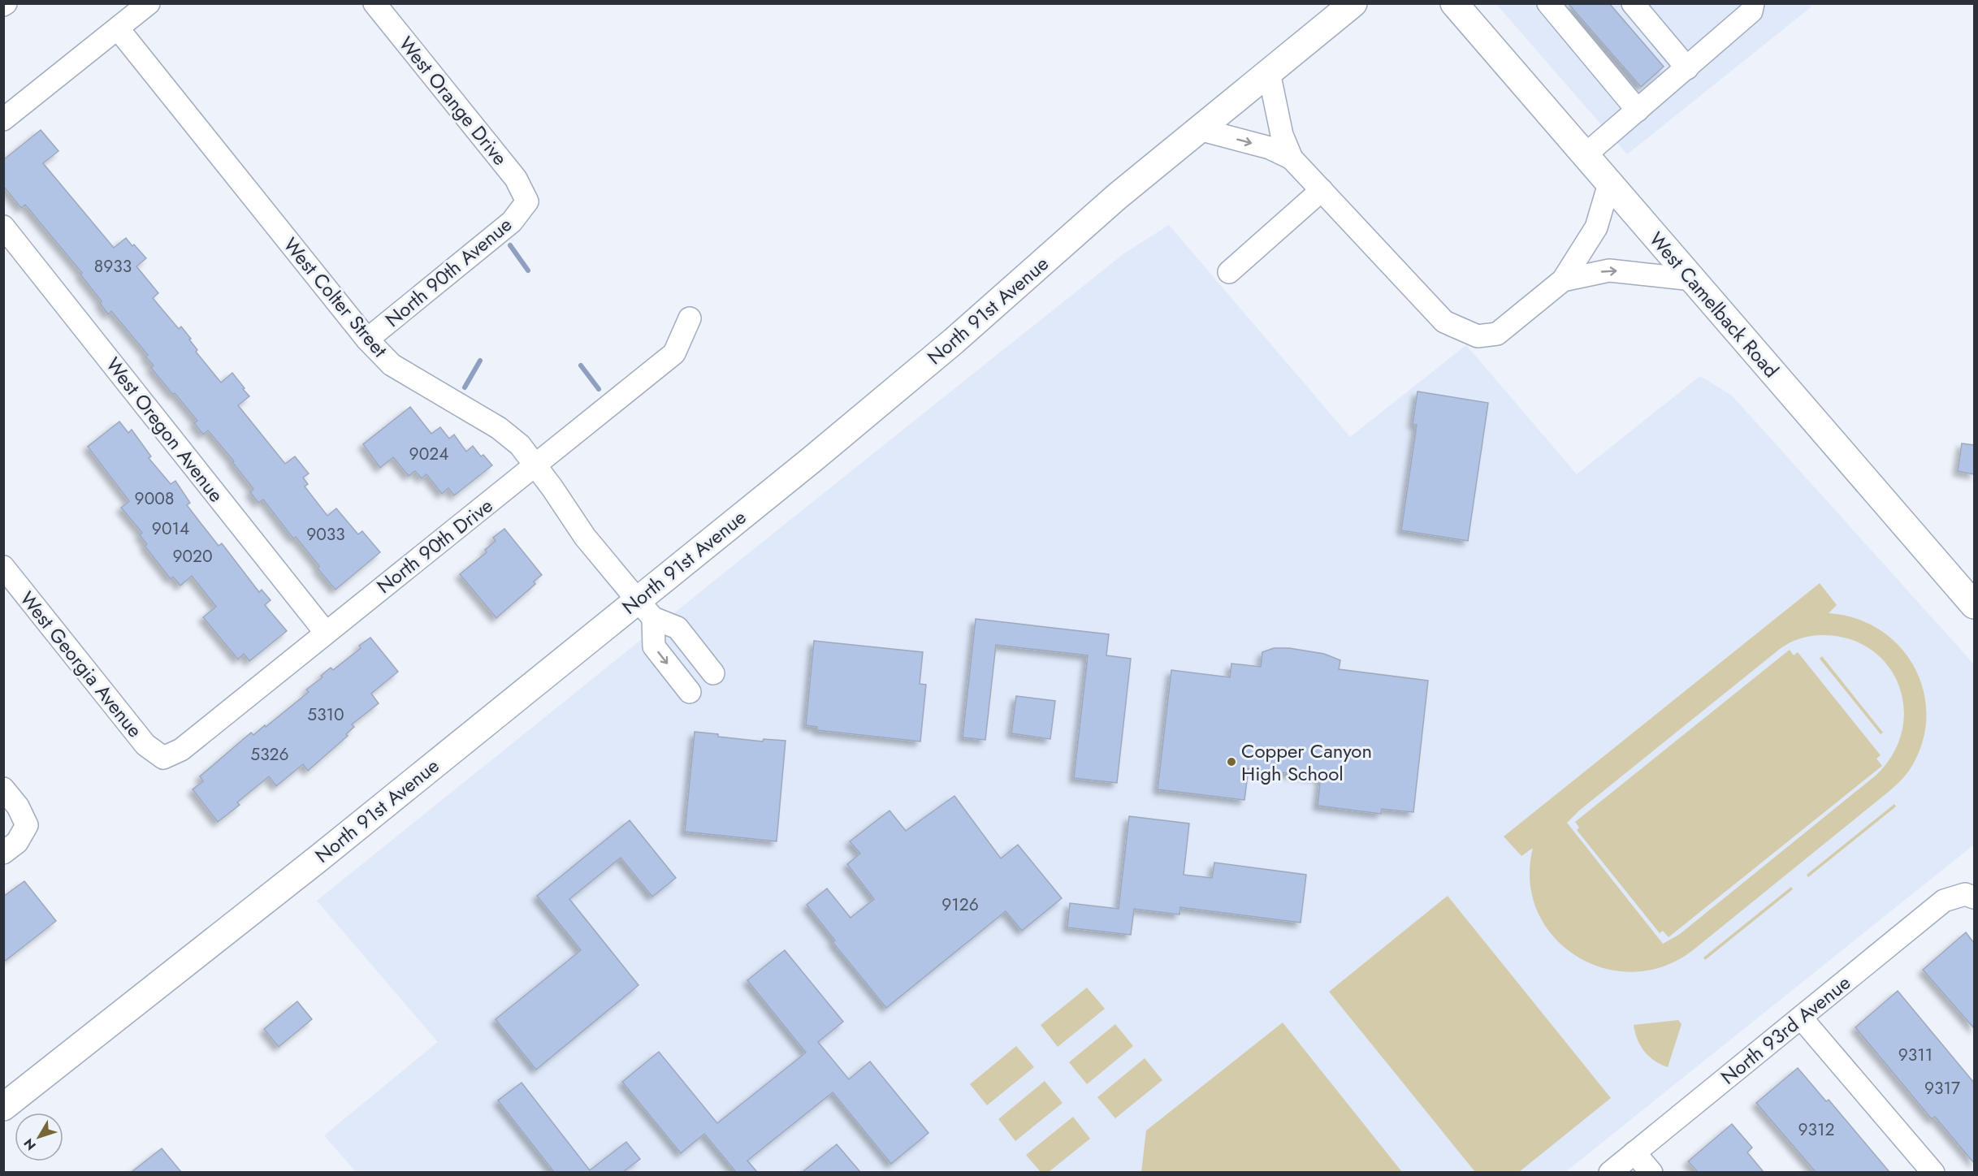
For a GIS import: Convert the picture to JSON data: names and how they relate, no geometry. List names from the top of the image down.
{
  "streets": {
    "main road": ["West Camelback Road", "North 91st Avenue"],
    "street": [
      "West Orange Drive",
      "North 90th Avenue",
      "West Colter Street",
      "West Oregon Avenue",
      "North 90th Drive",
      "West Georgia Avenue",
      "North 93rd Avenue"
    ]
  },
  "crossings": [
    ["West Orange Drive", "North 90th Avenue"],
    ["North 90th Avenue", "West Colter Street"],
    ["West Colter Street", "North 91st Avenue"],
    ["West Colter Street", "North 90th Drive"],
    ["West Oregon Avenue", "North 90th Drive"],
    ["North 90th Drive", "West Georgia Avenue"]
  ],
  "places": ["Copper Canyon High School"],
  "house_numbers": [
    "8933",
    "9024",
    "9008",
    "9014",
    "9033",
    "9020",
    "5310",
    "5326",
    "9126",
    "9311",
    "9317",
    "9312"
  ],
  "north": "bottom left"
}
